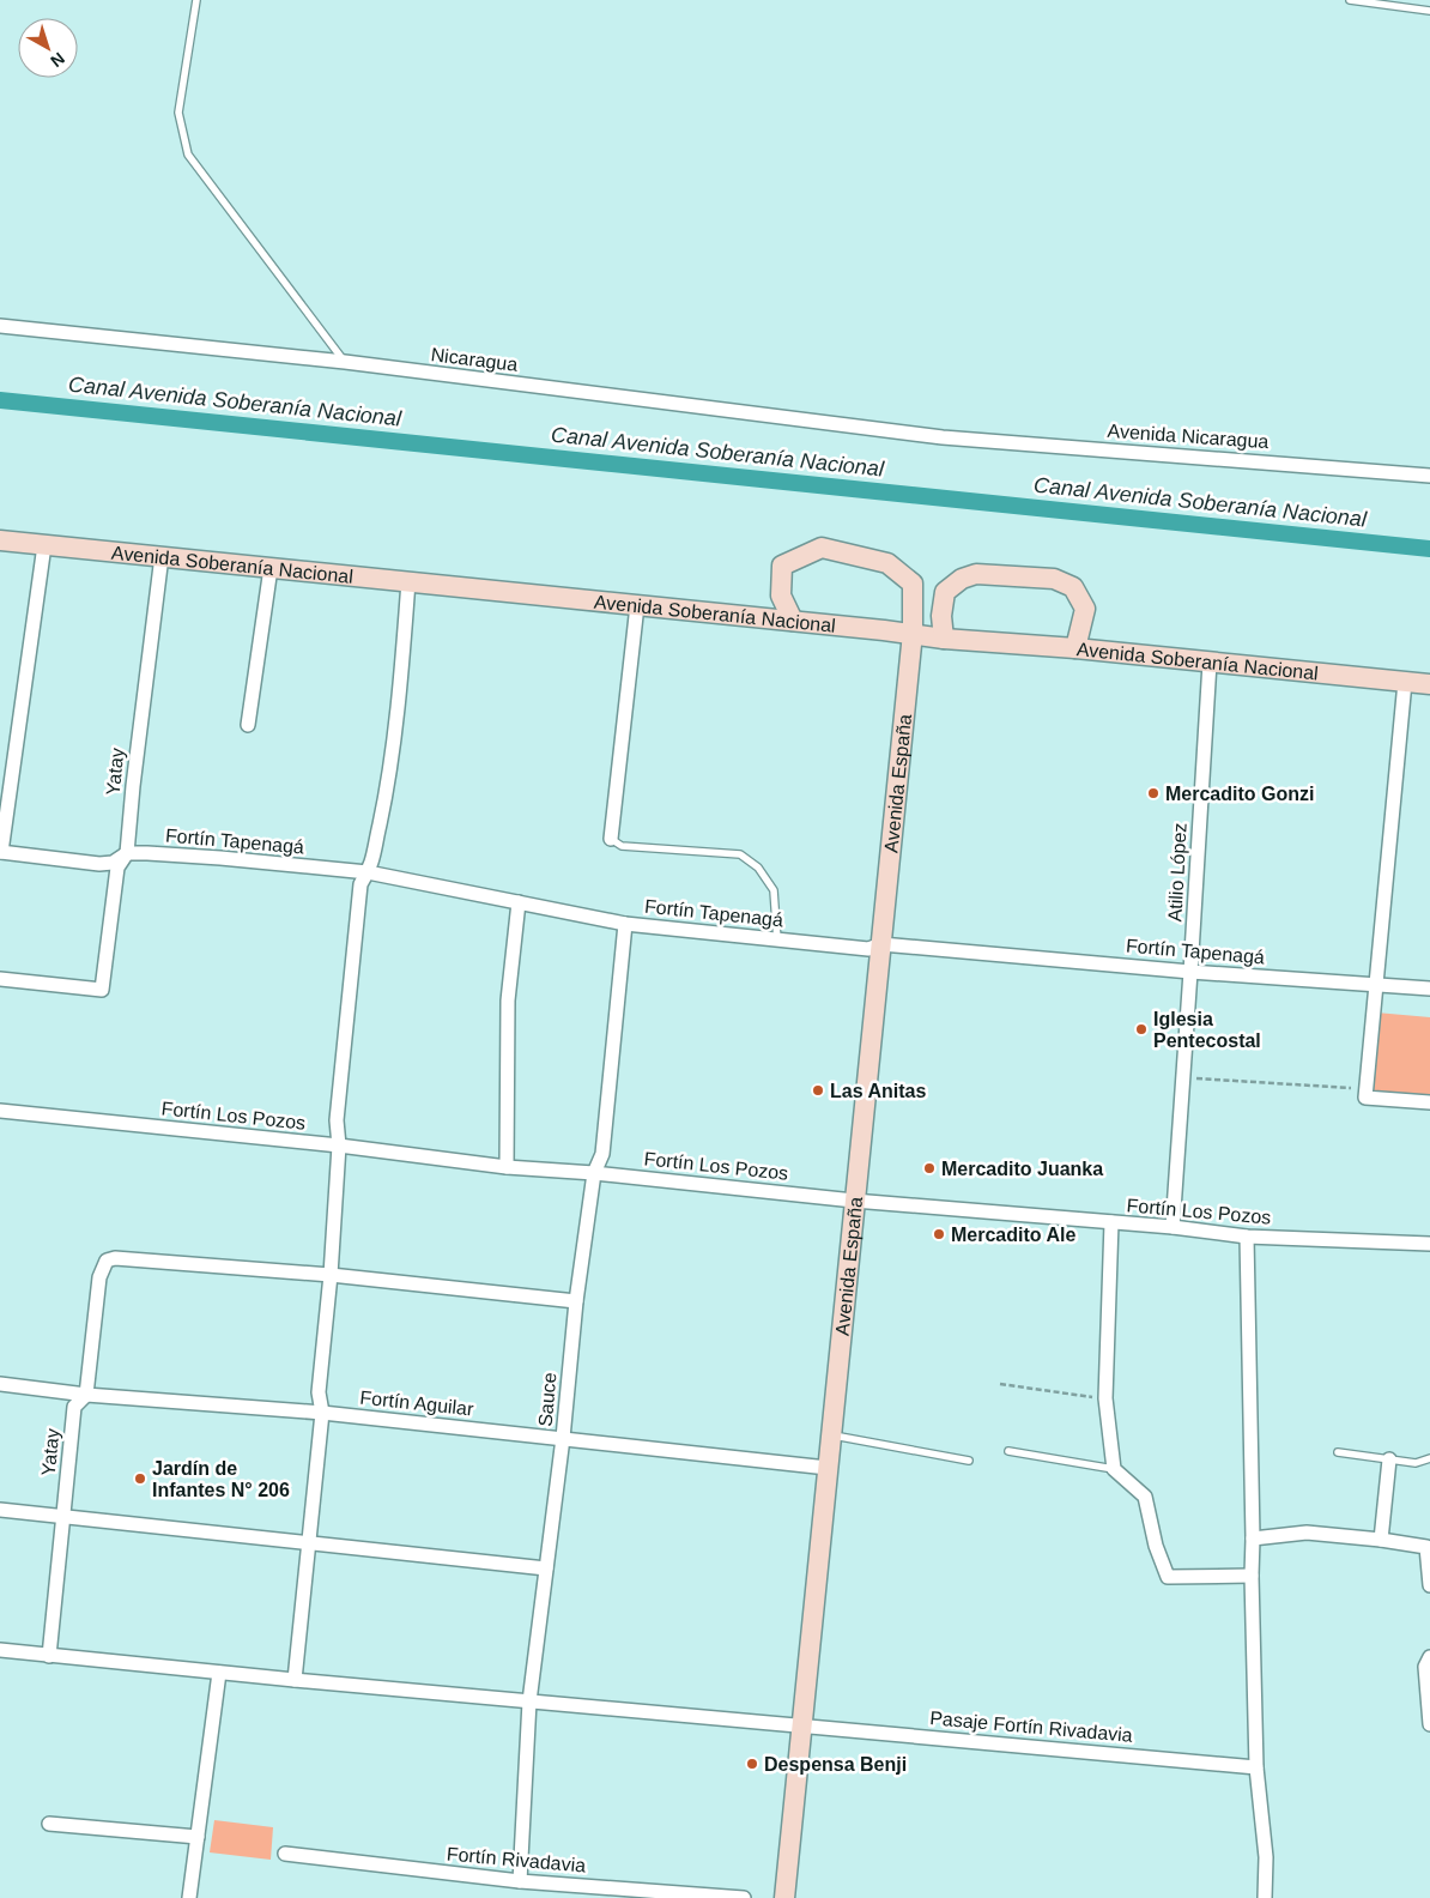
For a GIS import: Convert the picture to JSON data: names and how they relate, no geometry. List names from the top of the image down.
{
  "streets": {
    "main road": ["Avenida Soberanía Nacional", "Avenida España"],
    "street": [
      "Nicaragua",
      "Avenida Nicaragua",
      "Yatay",
      "Fortín Tapenagá",
      "Atilio López",
      "Fortín Los Pozos",
      "Sauce",
      "Fortín Aguilar",
      "Pasaje Fortín Rivadavia",
      "Fortín Rivadavia"
    ]
  },
  "crossings": [
    ["Nicaragua", "Avenida Nicaragua"],
    ["Avenida Soberanía Nacional", "Yatay"],
    ["Avenida Soberanía Nacional", "Avenida España"],
    ["Avenida Soberanía Nacional", "Atilio López"],
    ["Yatay", "Fortín Tapenagá"],
    ["Yatay", "Fortín Aguilar"],
    ["Yatay", "Pasaje Fortín Rivadavia"],
    ["Avenida España", "Fortín Tapenagá"],
    ["Avenida España", "Fortín Los Pozos"],
    ["Avenida España", "Fortín Aguilar"],
    ["Avenida España", "Pasaje Fortín Rivadavia"],
    ["Fortín Tapenagá", "Atilio López"],
    ["Fortín Tapenagá", "Sauce"],
    ["Atilio López", "Fortín Los Pozos"],
    ["Fortín Los Pozos", "Sauce"],
    ["Sauce", "Fortín Aguilar"],
    ["Sauce", "Pasaje Fortín Rivadavia"],
    ["Sauce", "Fortín Rivadavia"]
  ],
  "water": ["Canal Avenida Soberanía Nacional"],
  "places": [
    "Mercadito Gonzi",
    "Iglesia Pentecostal",
    "Las Anitas",
    "Mercadito Juanka",
    "Mercadito Ale",
    "Jardín de Infantes N° 206",
    "Despensa Benji"
  ],
  "north": "bottom right"
}
